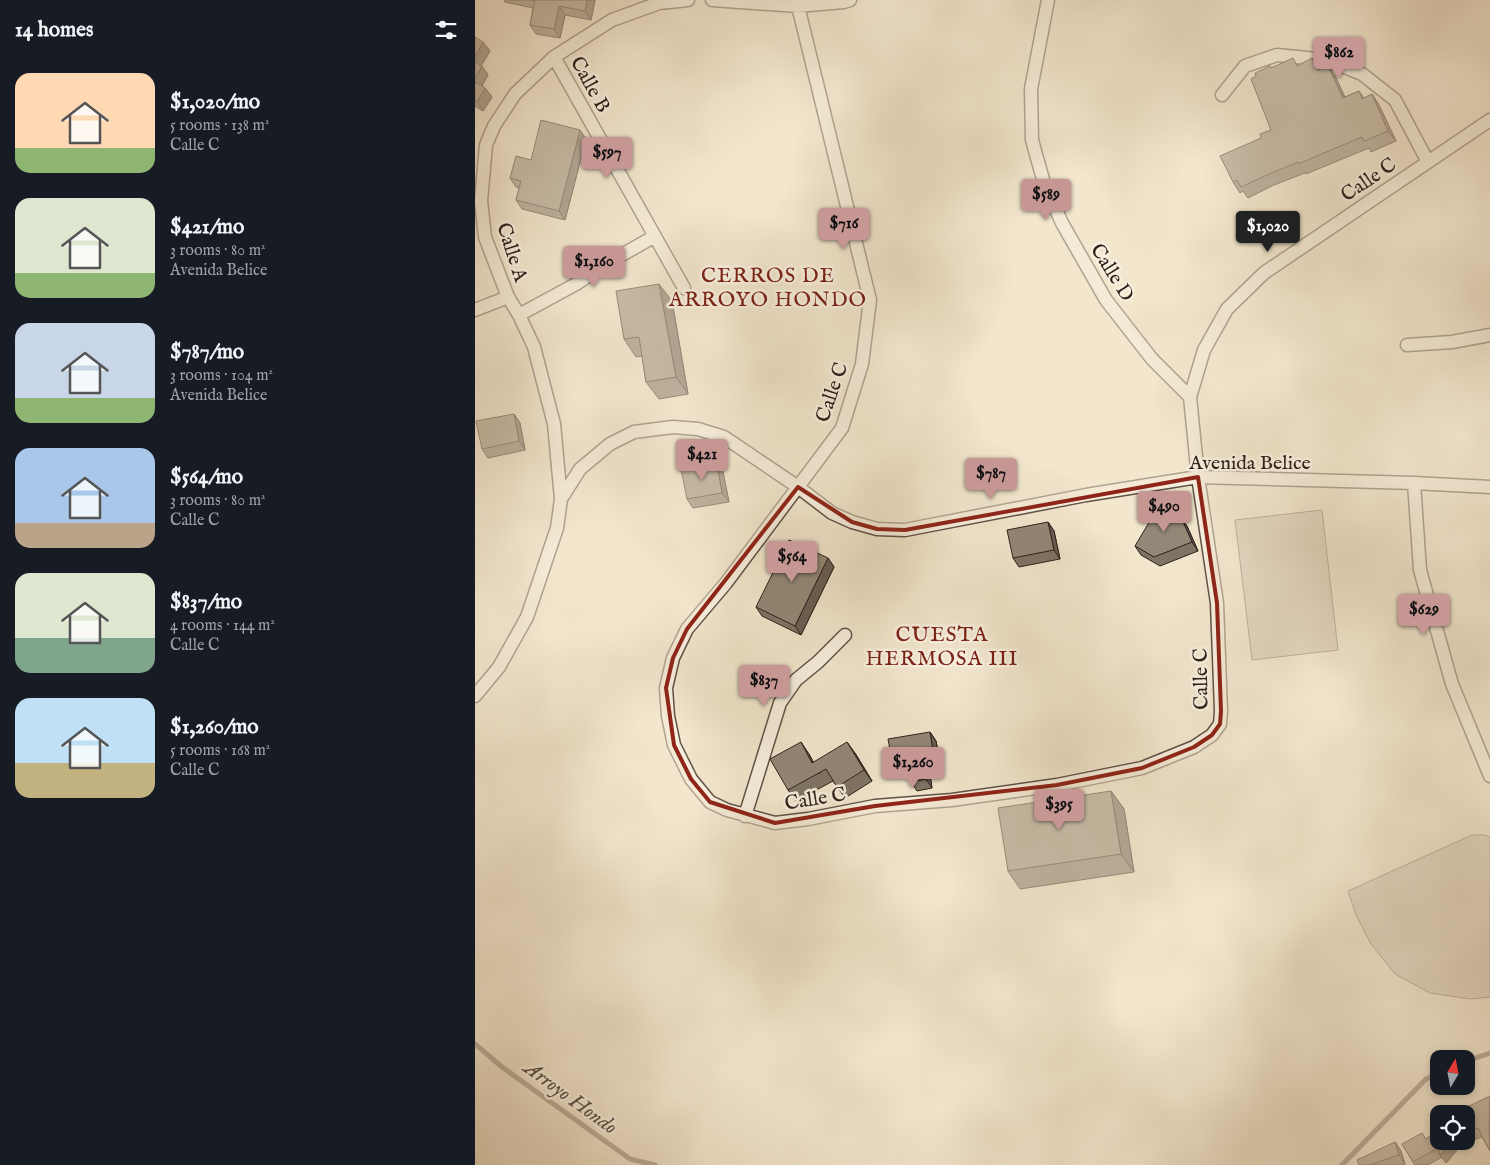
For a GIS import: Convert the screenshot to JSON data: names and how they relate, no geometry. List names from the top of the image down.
{
  "streets": {
    "street": [
      "Calle B",
      "Calle C",
      "Calle A",
      "Calle D",
      "Avenida Belice"
    ]
  },
  "crossings": [
    ["Calle B", "Calle A"],
    ["Calle C", "Calle D"],
    ["Calle C", "Avenida Belice"],
    ["Calle A", "Avenida Belice"]
  ],
  "districts": ["CERROS DE ARROYO HONDO", "CUESTA HERMOSA III"],
  "water": ["Arroyo Hondo"],
  "north": "top",
  "page": {
    "heading": "14 homes",
    "price": [
      "$862",
      "$597",
      "$589",
      "$716",
      "$1,020",
      "$1,160",
      "$421",
      "$787",
      "$490",
      "$564",
      "$629",
      "$837",
      "$1,260",
      "$395"
    ],
    "list": [
      {
        "name": "$1,020/mo",
        "note": "5 rooms · 138 m² · Calle C"
      },
      {
        "name": "$421/mo",
        "note": "3 rooms · 80 m² · Avenida Belice"
      },
      {
        "name": "$787/mo",
        "note": "3 rooms · 104 m² · Avenida Belice"
      },
      {
        "name": "$564/mo",
        "note": "3 rooms · 80 m² · Calle C"
      },
      {
        "name": "$837/mo",
        "note": "4 rooms · 144 m² · Calle C"
      },
      {
        "name": "$1,260/mo",
        "note": "5 rooms · 168 m² · Calle C"
      }
    ]
  }
}
